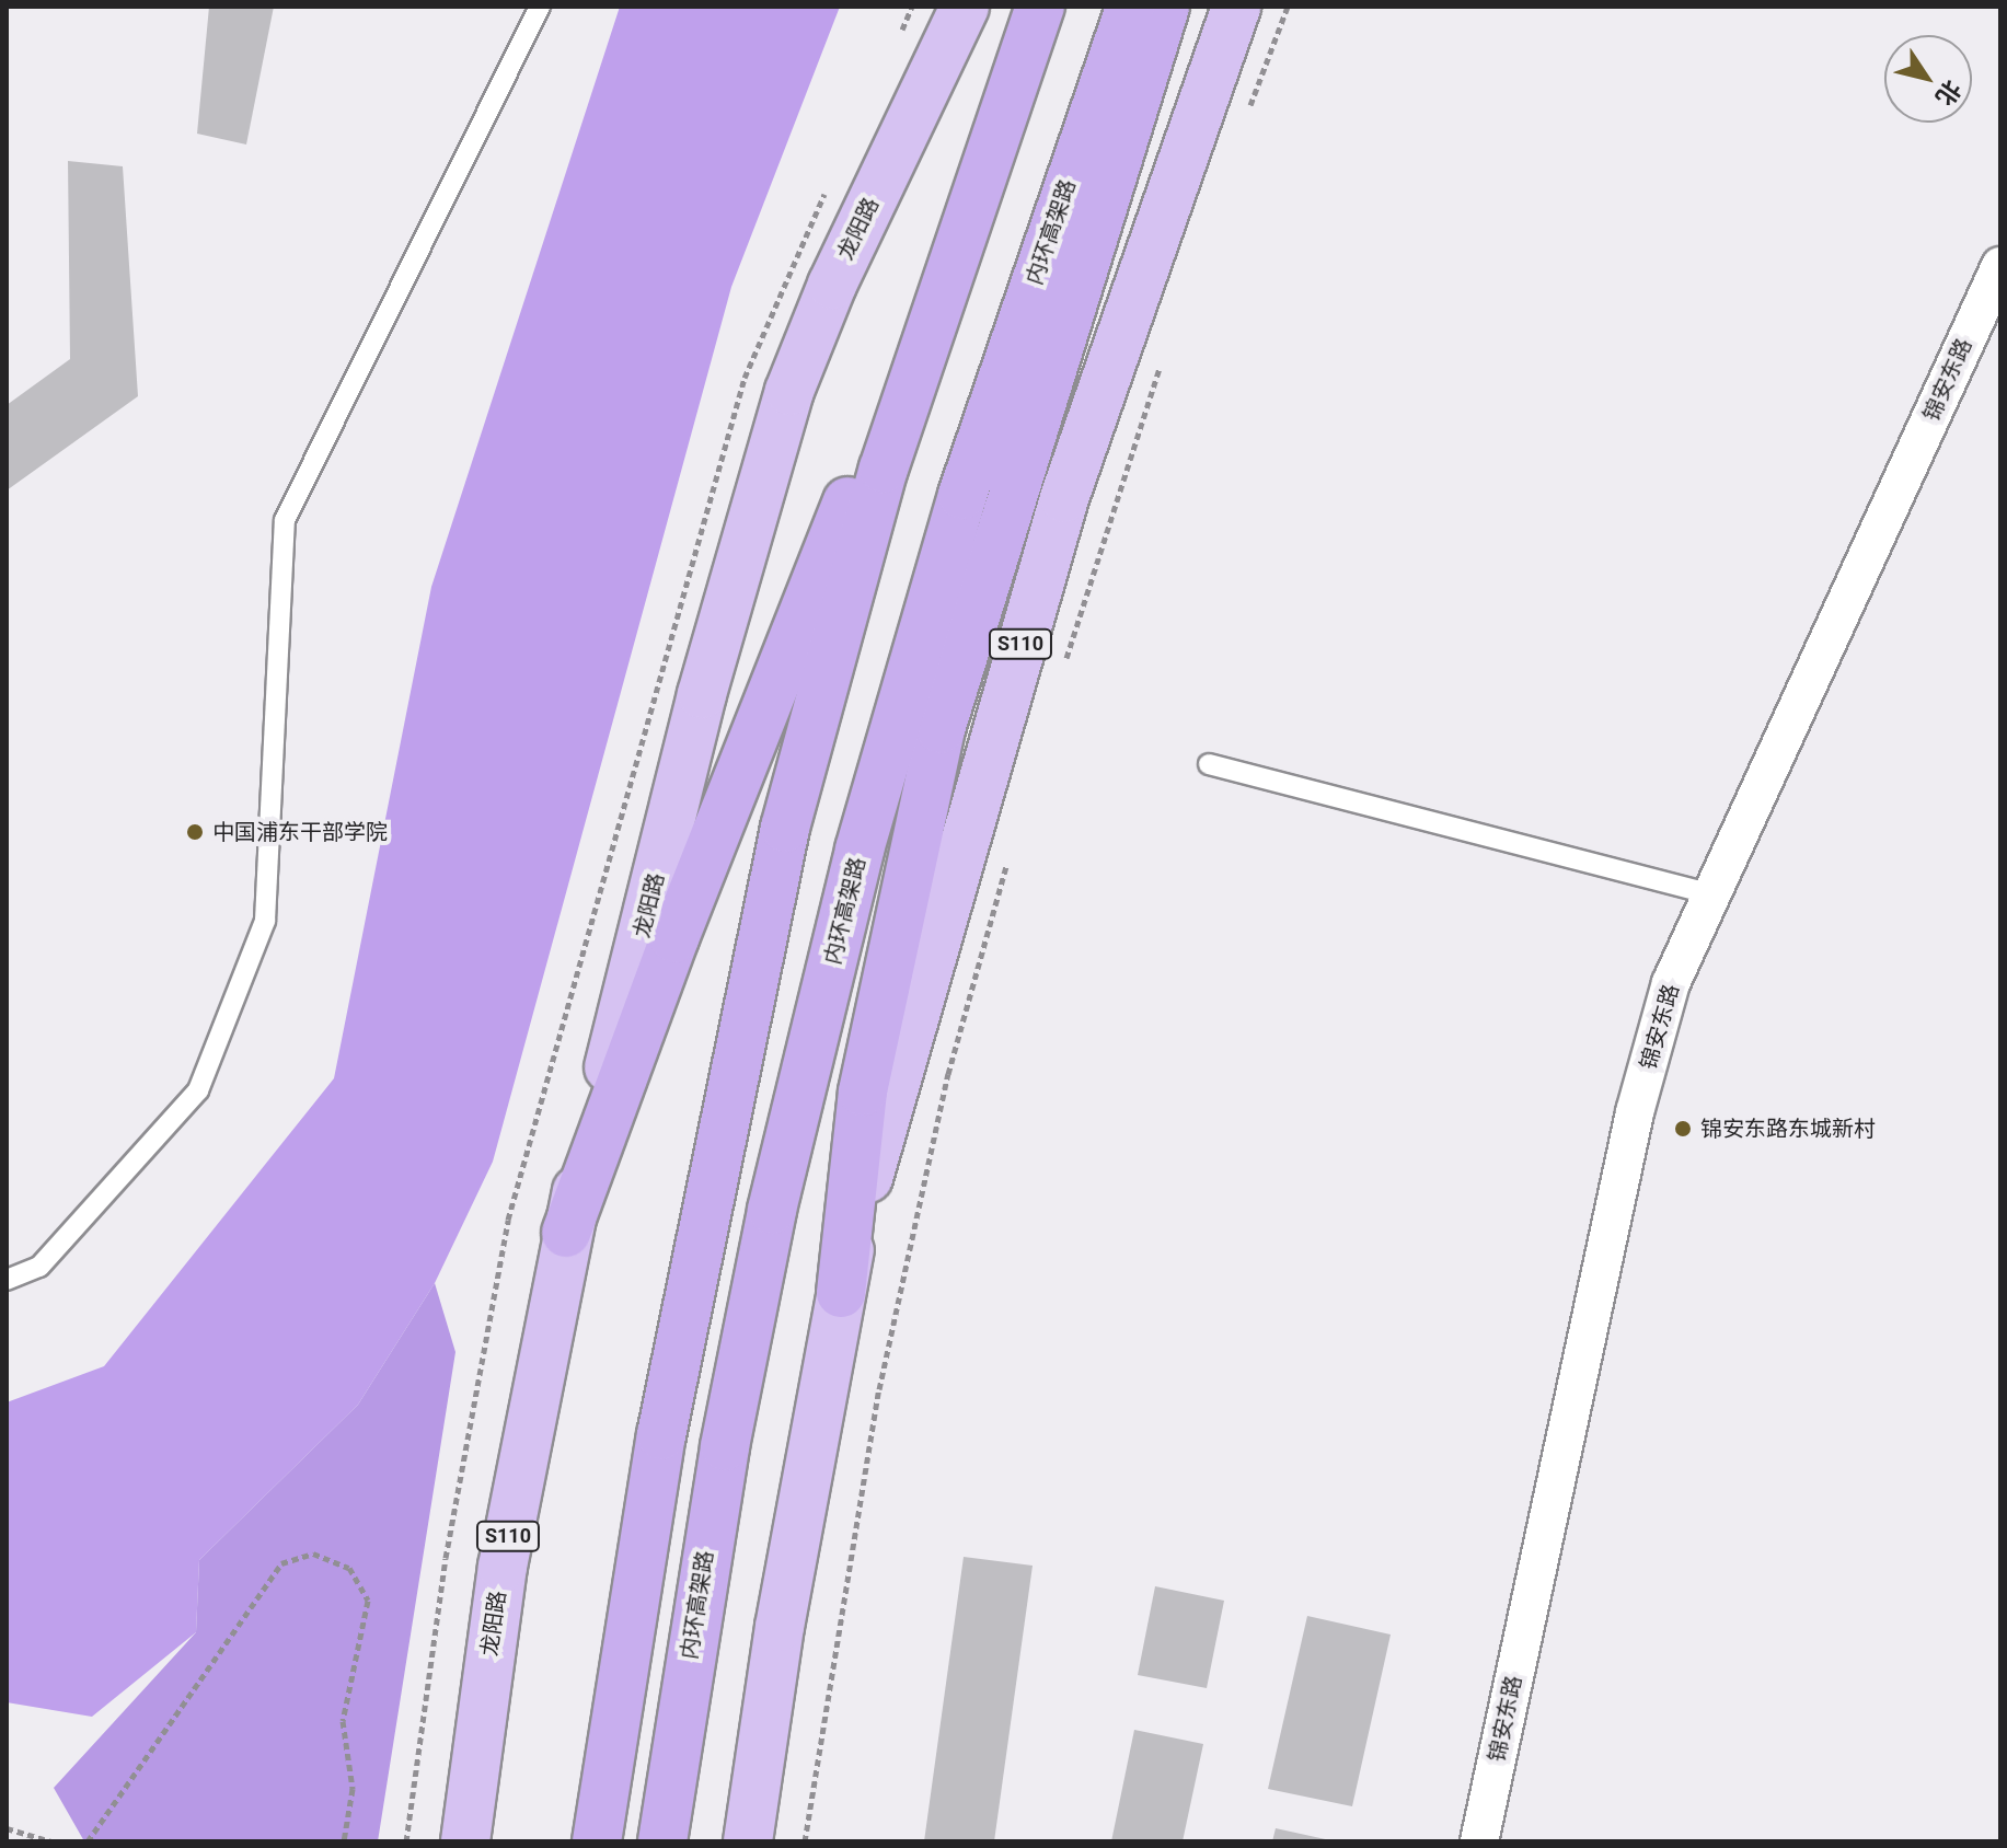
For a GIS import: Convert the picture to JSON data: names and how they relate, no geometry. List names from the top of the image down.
{
  "streets": {
    "highway": ["内环高架路"],
    "main road": ["龙阳路", "S110"],
    "street": ["锦安东路"]
  },
  "places": ["中国浦东干部学院", "锦安东路东城新村"],
  "north": "bottom right"
}
